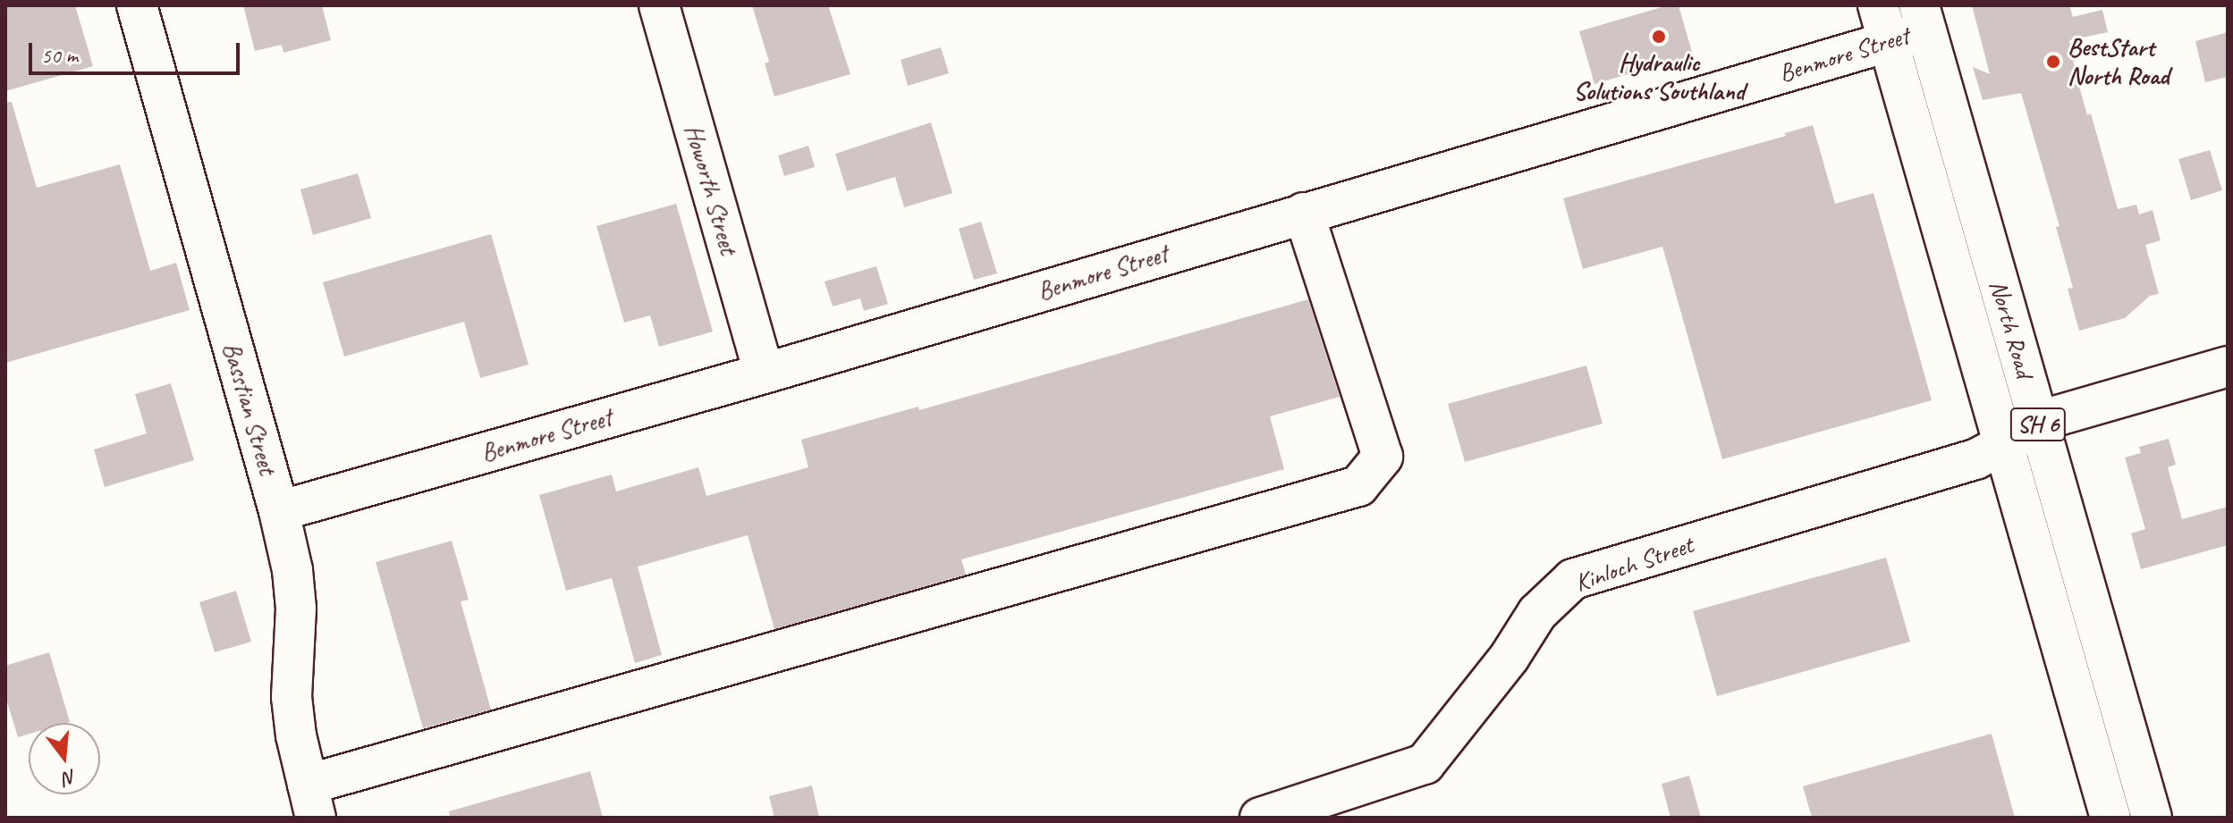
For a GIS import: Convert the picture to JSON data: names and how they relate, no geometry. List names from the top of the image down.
{
  "streets": {
    "street": [
      "Benmore Street",
      "Howorth Street",
      "North Road",
      "Basstian Street",
      "SH 6",
      "Kinloch Street"
    ]
  },
  "crossings": [
    ["Benmore Street", "Howorth Street"],
    ["Benmore Street", "North Road"],
    ["Benmore Street", "Basstian Street"],
    ["North Road", "Kinloch Street"]
  ],
  "places": ["Hydraulic Solutions Southland", "BestStart North Road"],
  "scale_bar": "50 m",
  "north": "bottom"
}
